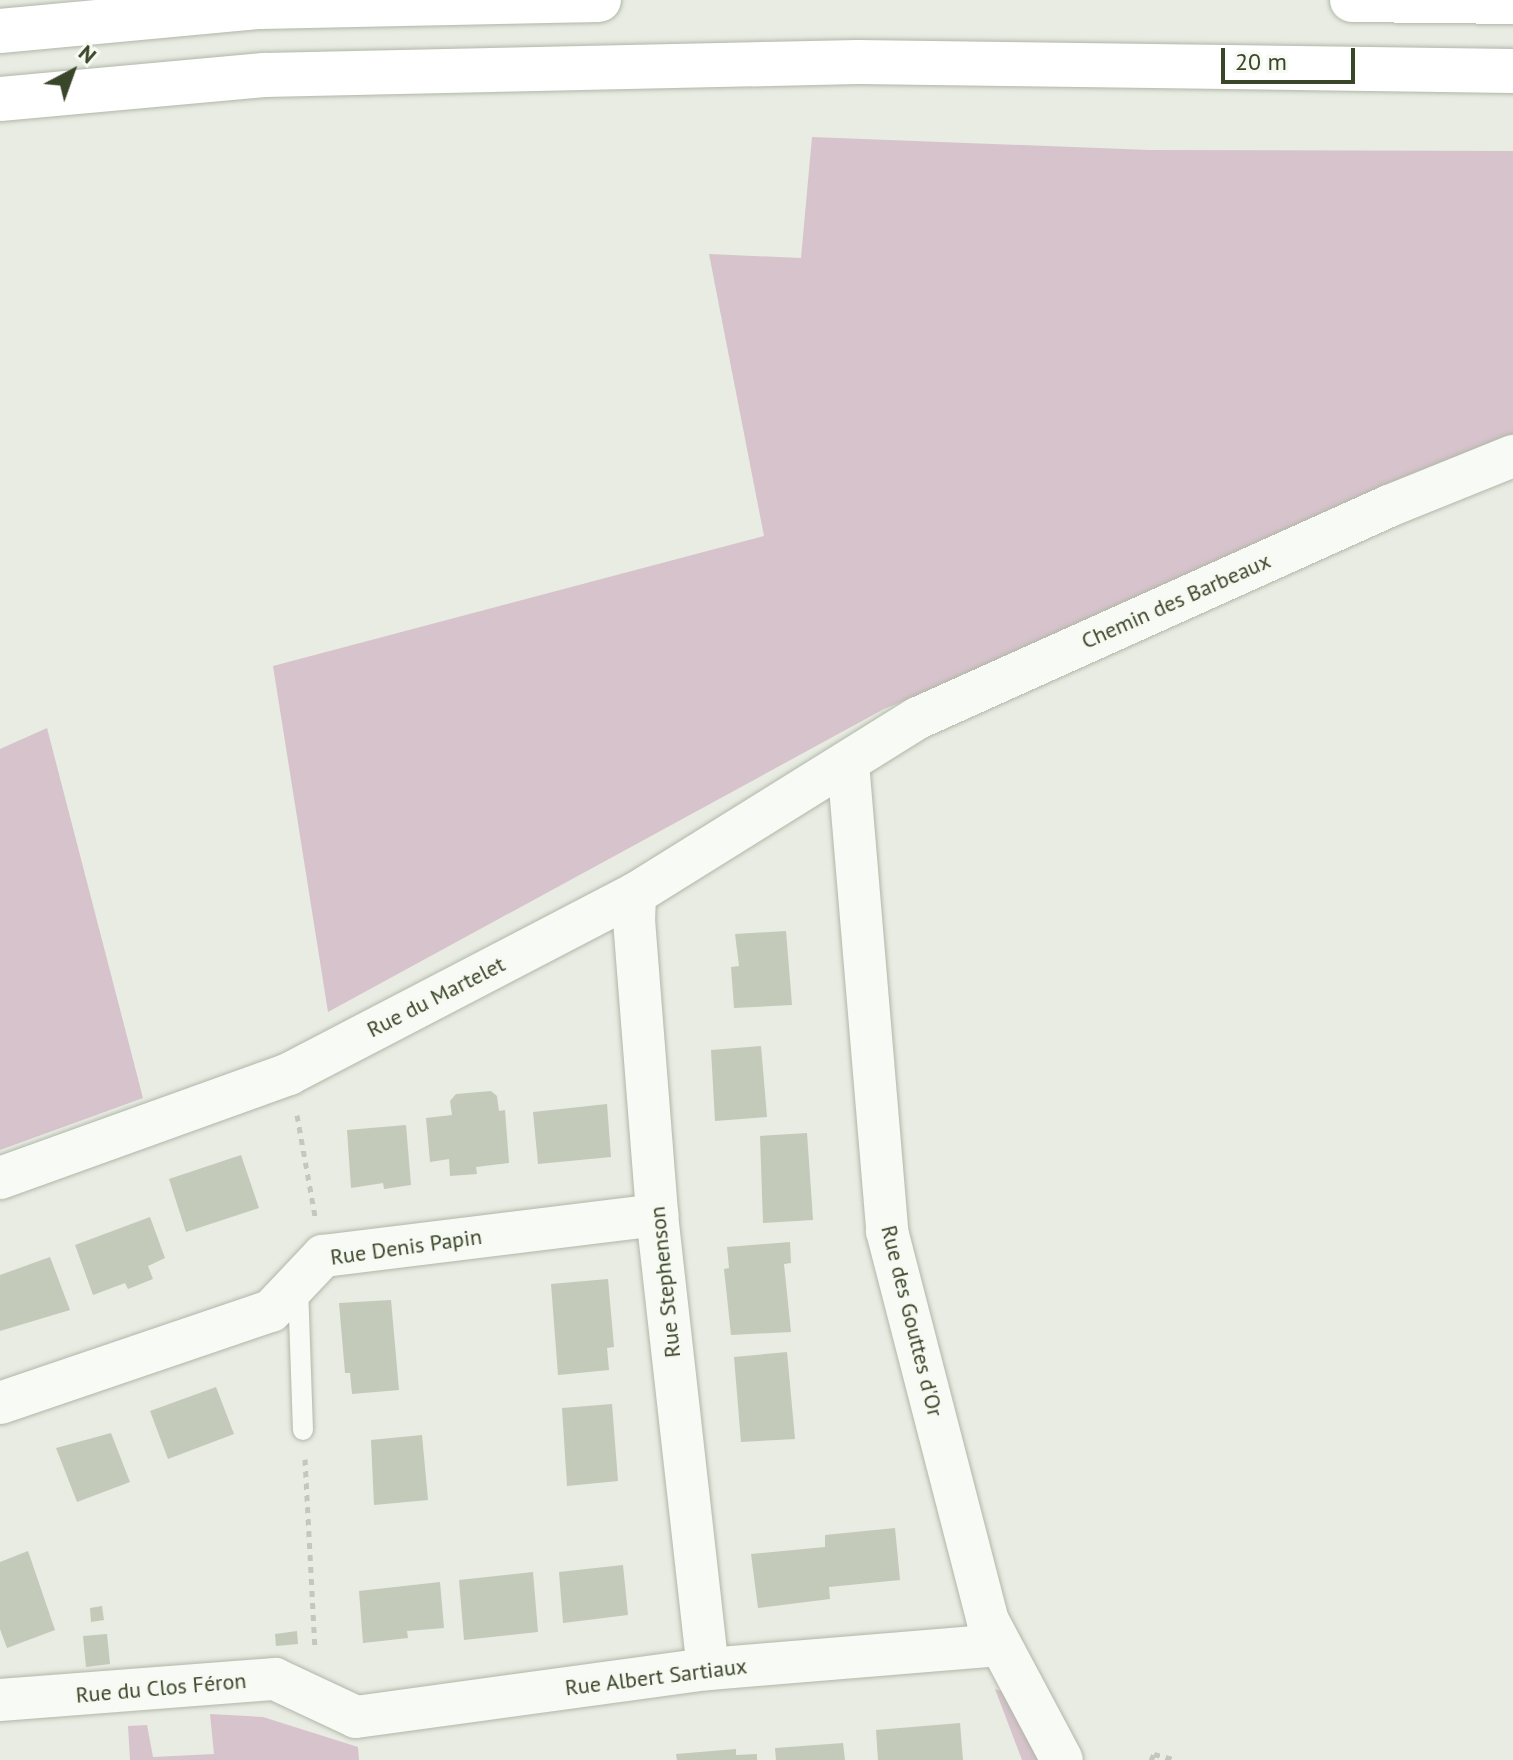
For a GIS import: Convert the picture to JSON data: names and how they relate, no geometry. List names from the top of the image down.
{
  "streets": {
    "street": [
      "Chemin des Barbeaux",
      "Rue du Martelet",
      "Rue Denis Papin",
      "Rue Stephenson",
      "Rue des Gouttes d'Or",
      "Rue Albert Sartiaux",
      "Rue du Clos Féron"
    ]
  },
  "crossings": [
    ["Chemin des Barbeaux", "Rue du Martelet"],
    ["Chemin des Barbeaux", "Rue des Gouttes d'Or"],
    ["Rue du Martelet", "Rue Stephenson"],
    ["Rue du Martelet", "Rue des Gouttes d'Or"],
    ["Rue Denis Papin", "Rue Stephenson"],
    ["Rue Stephenson", "Rue Albert Sartiaux"],
    ["Rue des Gouttes d'Or", "Rue Albert Sartiaux"],
    ["Rue Albert Sartiaux", "Rue du Clos Féron"]
  ],
  "scale_bar": "20 m",
  "north": "top right"
}
